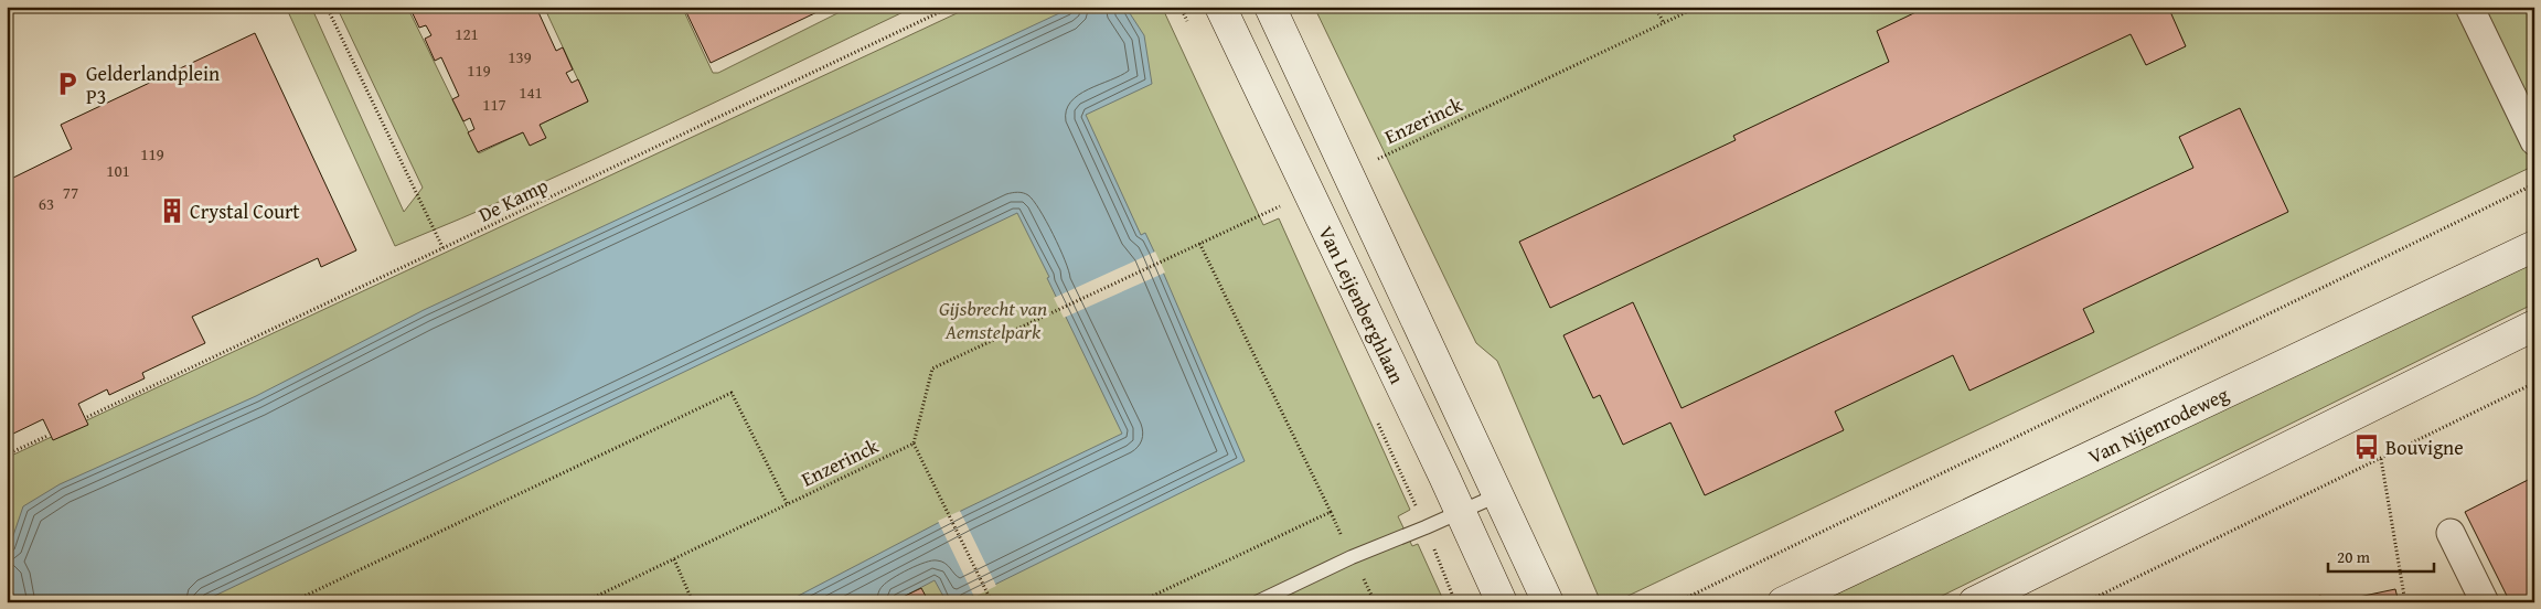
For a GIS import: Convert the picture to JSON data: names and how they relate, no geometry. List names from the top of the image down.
{
  "streets": {
    "main road": ["Van Leijenberghlaan", "Van Nijenrodeweg"],
    "path": ["Enzerinck", "De Kamp"]
  },
  "parks": ["Gijsbrecht van Aemstelpark"],
  "places": {
    "parking": ["Gelderlandplein P3"],
    "building": ["Crystal Court"],
    "bus stop": ["Bouvigne"]
  },
  "house_numbers": [
    "121",
    "139",
    "119",
    "141",
    "117",
    "119",
    "101",
    "77",
    "63"
  ],
  "scale_bar": "20 m"
}
